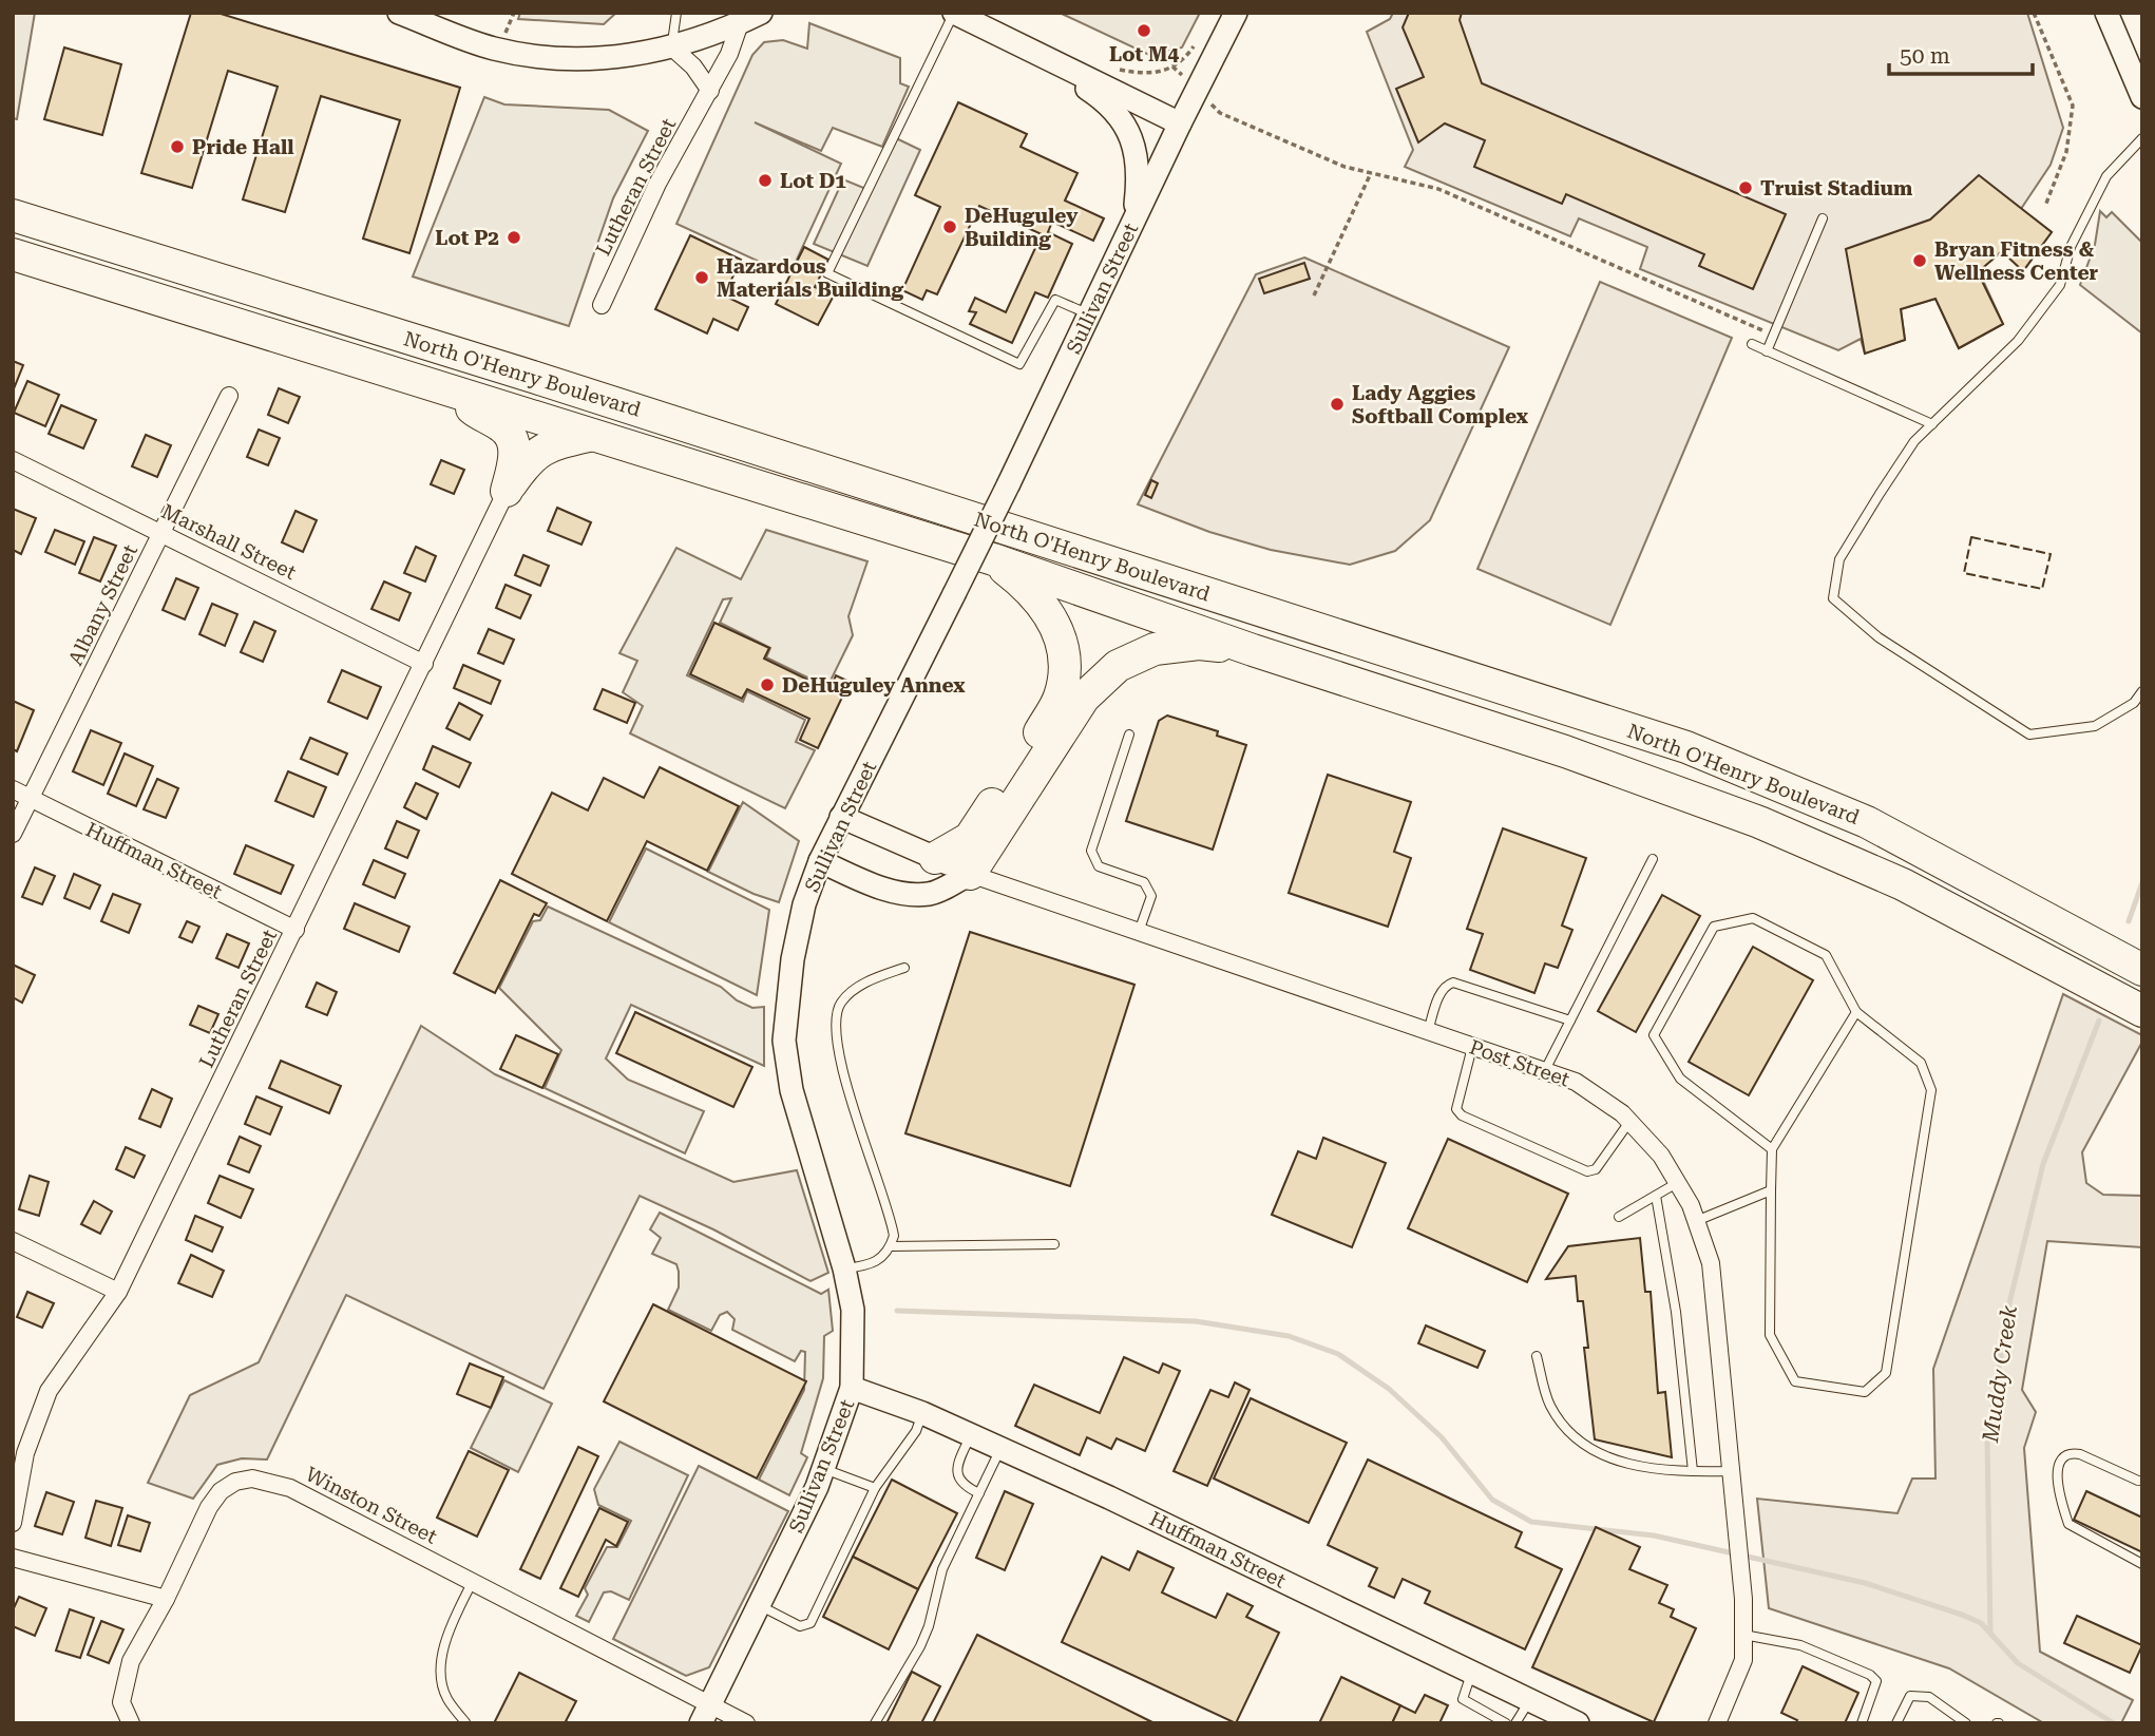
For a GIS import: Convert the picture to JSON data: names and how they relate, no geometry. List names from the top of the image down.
{
  "streets": {
    "highway": ["North O'Henry Boulevard"],
    "street": [
      "Lutheran Street",
      "Sullivan Street",
      "Marshall Street",
      "Albany Street",
      "Huffman Street",
      "Post Street",
      "Winston Street"
    ]
  },
  "crossings": [
    ["Lutheran Street", "Marshall Street"],
    ["Lutheran Street", "Huffman Street"],
    ["Sullivan Street", "Huffman Street"],
    ["Sullivan Street", "Post Street"],
    ["Sullivan Street", "Winston Street"],
    ["Marshall Street", "Albany Street"],
    ["Albany Street", "Huffman Street"]
  ],
  "water": ["Muddy Creek"],
  "places": [
    "Lot M4",
    "Pride Hall",
    "Lot D1",
    "Truist Stadium",
    "DeHuguley Building",
    "Lot P2",
    "Bryan Fitness & Wellness Center",
    "Hazardous Materials Building",
    "Lady Aggies Softball Complex",
    "DeHuguley Annex"
  ],
  "scale_bar": "50 m"
}
